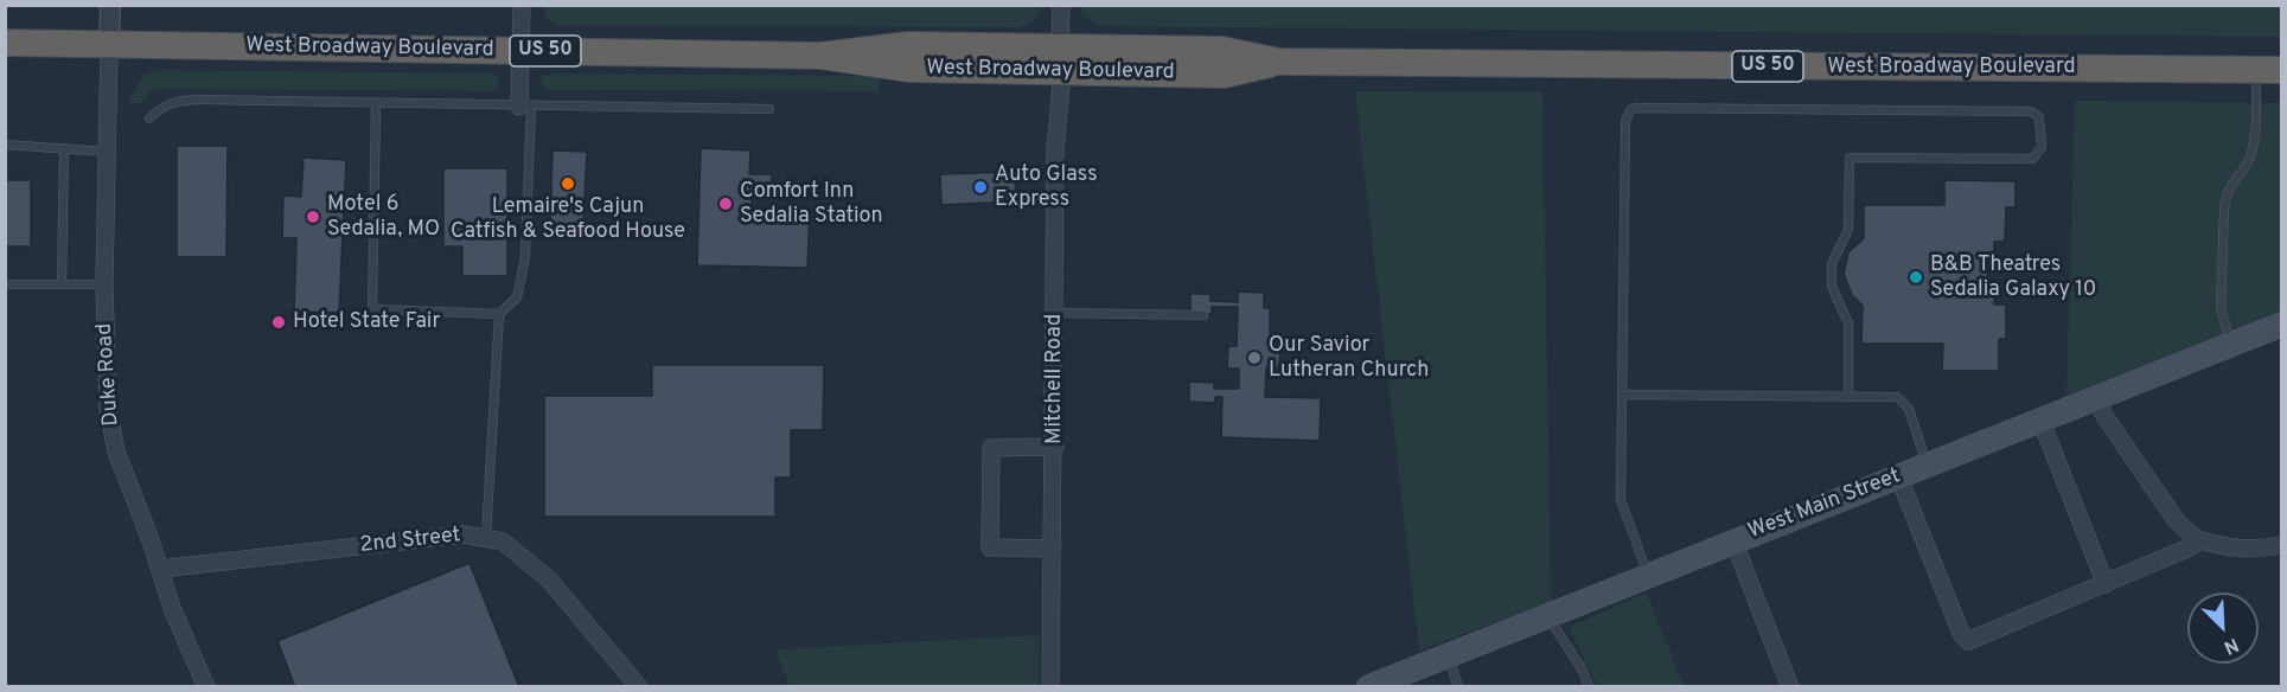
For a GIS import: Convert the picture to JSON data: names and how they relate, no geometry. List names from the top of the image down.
{
  "streets": {
    "highway": ["West Broadway Boulevard", "US 50"],
    "main road": ["West Main Street"],
    "street": ["Duke Road", "Mitchell Road", "2nd Street"]
  },
  "crossings": [
    ["West Broadway Boulevard", "Duke Road"],
    ["West Broadway Boulevard", "Mitchell Road"],
    ["Duke Road", "2nd Street"]
  ],
  "places": [
    "Lemaire's Cajun Catfish & Seafood House",
    "Auto Glass Express",
    "Comfort Inn Sedalia Station",
    "Motel 6 Sedalia, MO",
    "B&B Theatres Sedalia Galaxy 10",
    "Hotel State Fair",
    "Our Savior Lutheran Church"
  ],
  "north": "bottom right"
}
